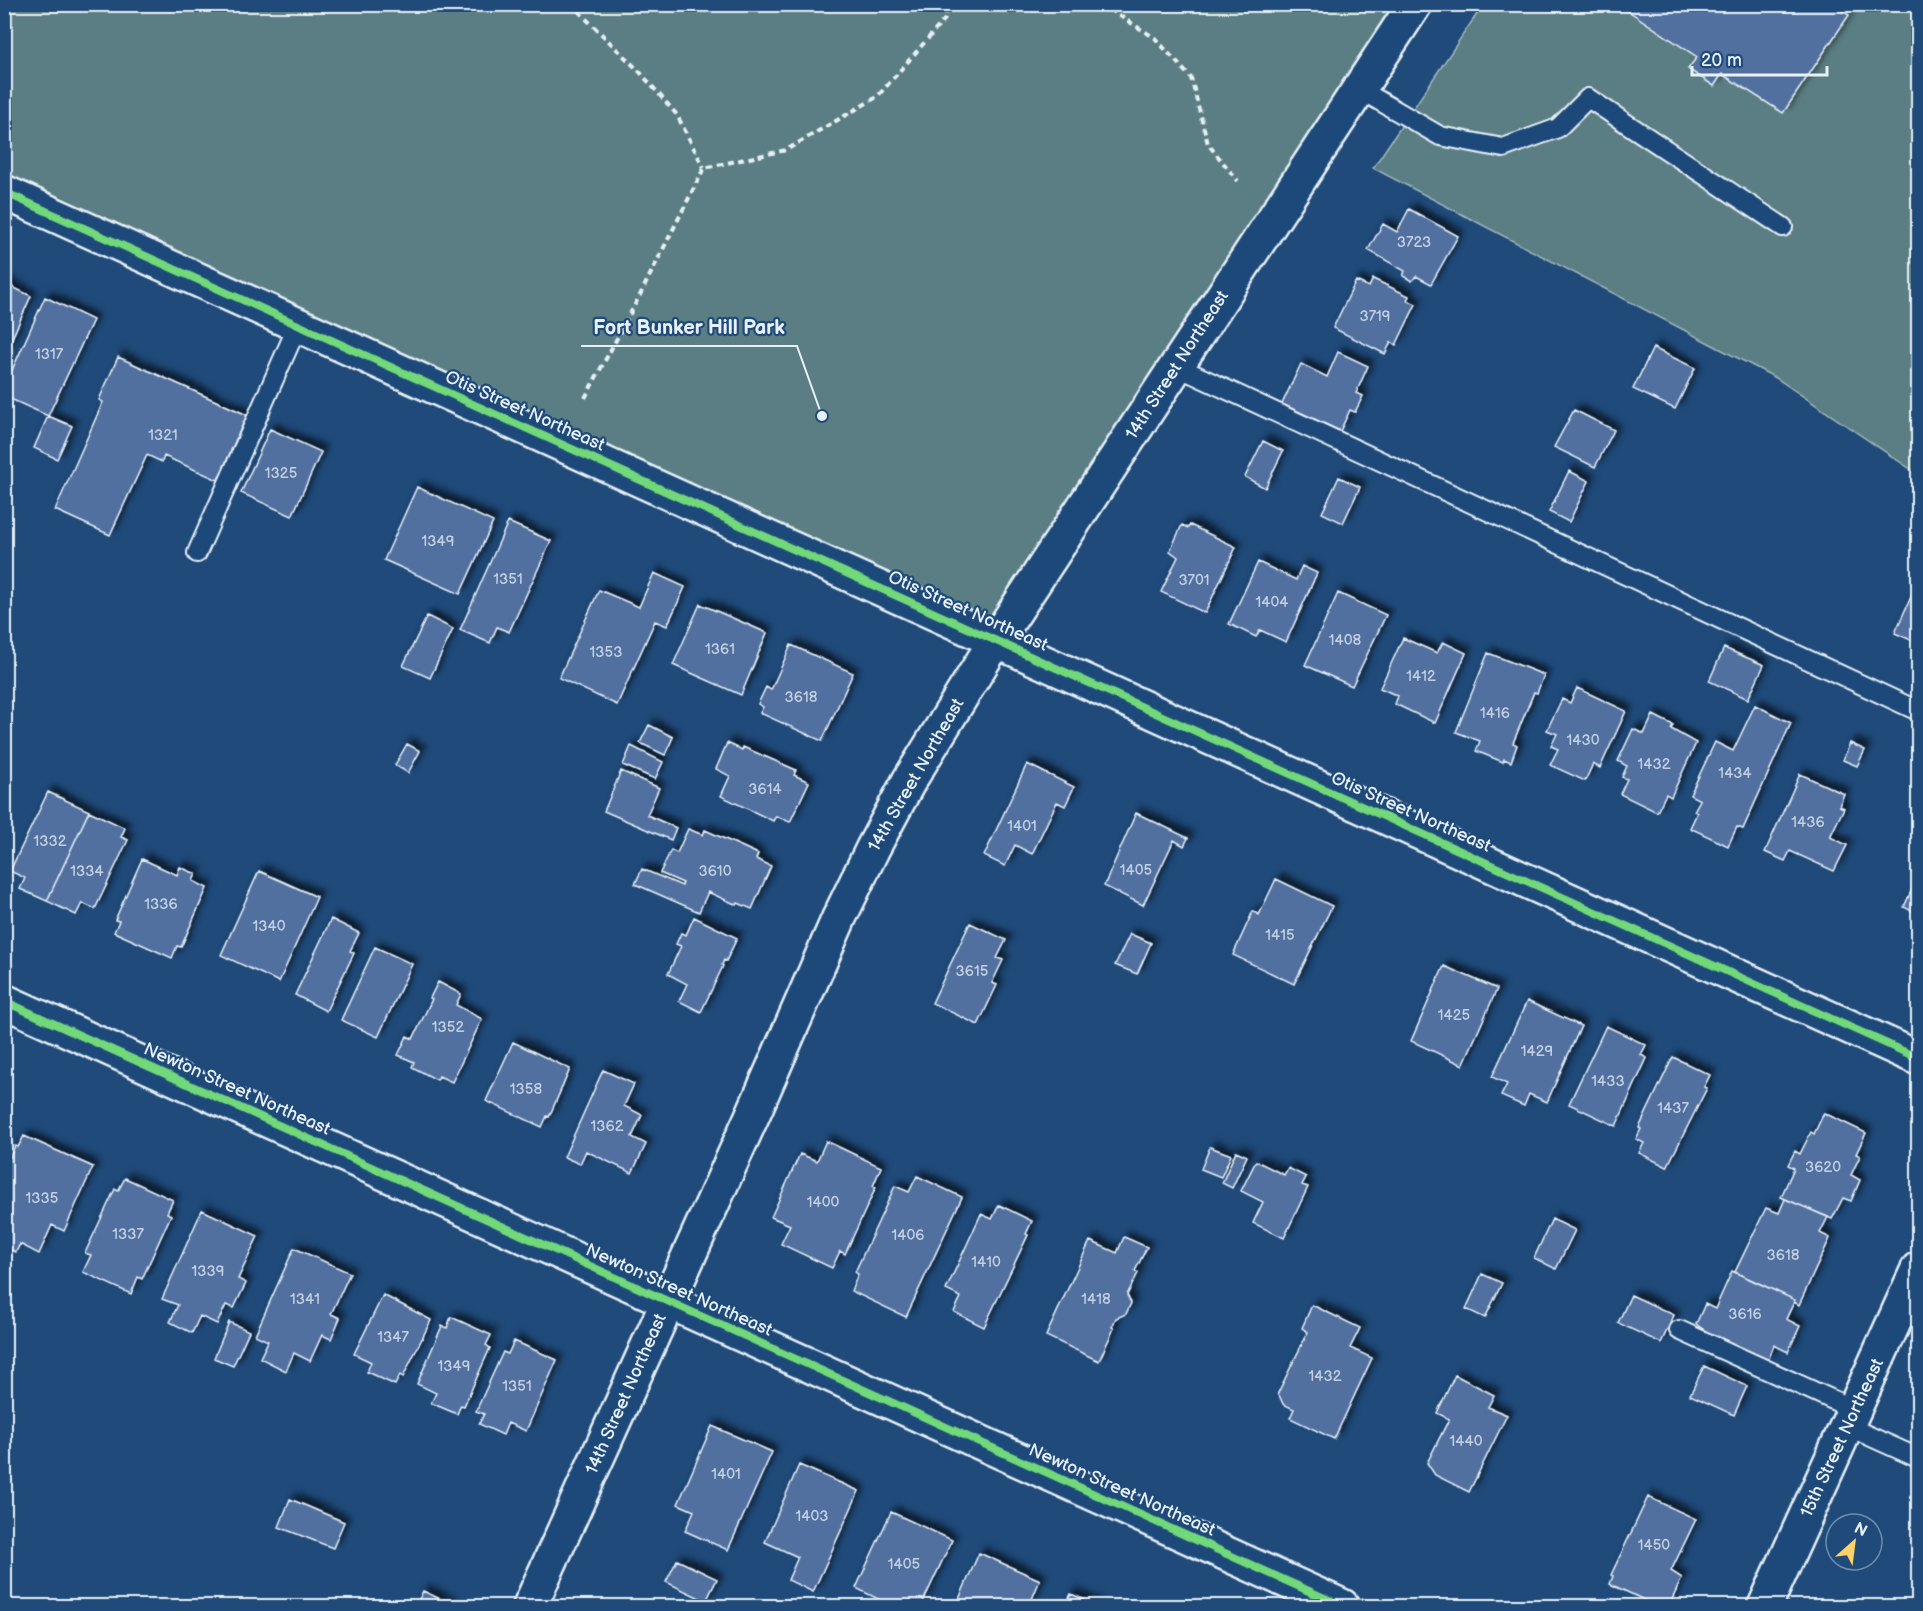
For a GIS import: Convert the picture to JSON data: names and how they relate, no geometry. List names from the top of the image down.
{
  "streets": {
    "street": [
      "14th Street Northeast",
      "Otis Street Northeast",
      "Newton Street Northeast",
      "15th Street Northeast"
    ]
  },
  "crossings": [
    ["14th Street Northeast", "Otis Street Northeast"],
    ["14th Street Northeast", "Newton Street Northeast"]
  ],
  "places": ["Fort Bunker Hill Park"],
  "house_numbers": [
    "3723",
    "3719",
    "1317",
    "1321",
    "1325",
    "1349",
    "1351",
    "3701",
    "1404",
    "1408",
    "1361",
    "1353",
    "1412",
    "3618",
    "1416",
    "1430",
    "1432",
    "1434",
    "3614",
    "1436",
    "1401",
    "1332",
    "1405",
    "1334",
    "3610",
    "1336",
    "1340",
    "1415",
    "3615",
    "1425",
    "1352",
    "1429",
    "1433",
    "1358",
    "1437",
    "1362",
    "3620",
    "1335",
    "1400",
    "1337",
    "1406",
    "3618",
    "1410",
    "1339",
    "1341",
    "1418",
    "3616",
    "1347",
    "1349",
    "1432",
    "1351",
    "1440",
    "1401",
    "1403",
    "1450",
    "1405"
  ],
  "scale_bar": "20 m",
  "north": "top right"
}
